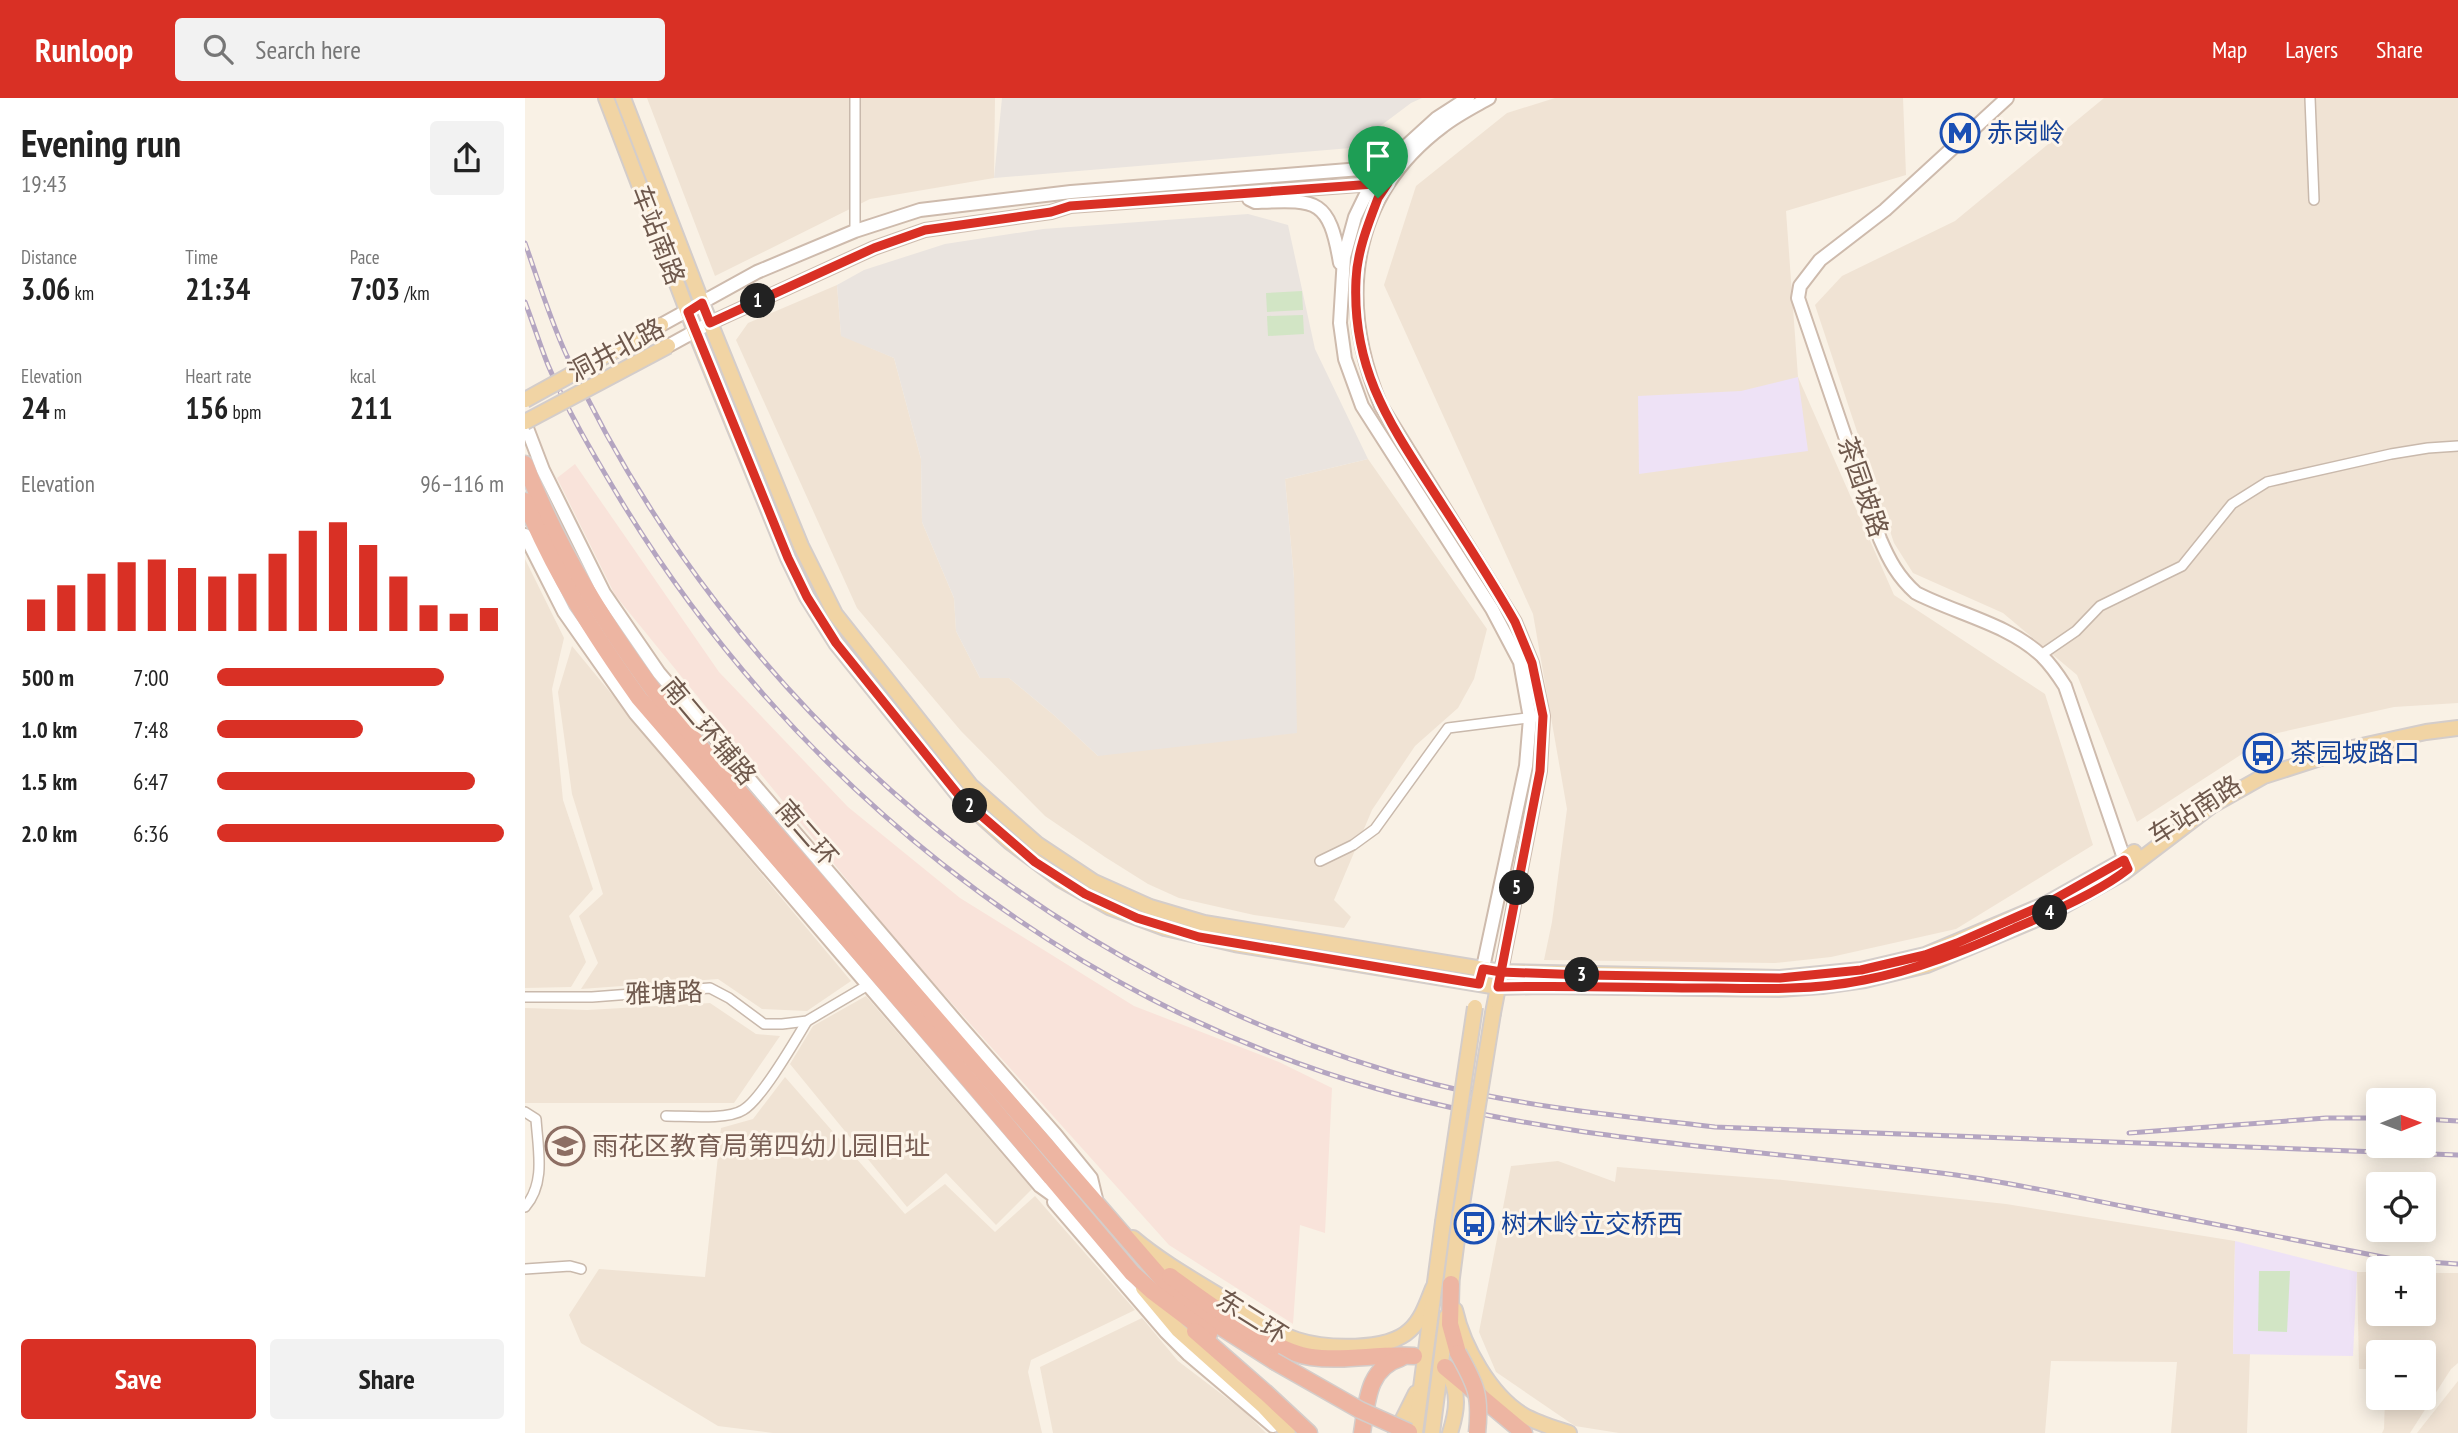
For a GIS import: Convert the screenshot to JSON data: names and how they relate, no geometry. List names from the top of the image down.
{
  "streets": {
    "highway": ["南二环", "东二环"],
    "main road": [
      "车站南路",
      "洞井北路",
      "茶园坡路",
      "南二环辅路"
    ],
    "street": ["雅塘路"]
  },
  "crossings": [
    ["车站南路", "洞井北路"],
    ["车站南路", "茶园坡路"],
    ["洞井北路", "南二环辅路"],
    ["南二环辅路", "南二环"],
    ["南二环辅路", "雅塘路"],
    ["南二环辅路", "东二环"],
    ["南二环", "东二环"]
  ],
  "places": {
    "metro station": ["赤岗岭"],
    "bus stop": ["茶园坡路口", "树木岭立交桥西"],
    "school or university": ["雨花区教育局第四幼儿园旧址"]
  },
  "north": "right",
  "page": {
    "header": "Runloop",
    "search": "Search here",
    "nav": ["Map", "Layers", "Share"],
    "heading": ["Evening run", "19:43"],
    "stats": [
      ["Distance", "3.06 km"],
      ["Time", "21:34"],
      ["Pace", "7:03 /km"],
      ["Elevation", "24 m"],
      ["Heart rate", "156 bpm"],
      ["kcal", "211"]
    ],
    "pins": [
      "1",
      "2",
      "5",
      "4",
      "3"
    ],
    "chart": ["Elevation", "96–116 m"],
    "list": [
      {
        "name": "500 m",
        "note": "7:00"
      },
      {
        "name": "1.0 km",
        "note": "7:48"
      },
      {
        "name": "1.5 km",
        "note": "6:47"
      },
      {
        "name": "2.0 km",
        "note": "6:36"
      }
    ],
    "map_buttons": ["+", "−"],
    "buttons": ["Save", "Share"]
  }
}
